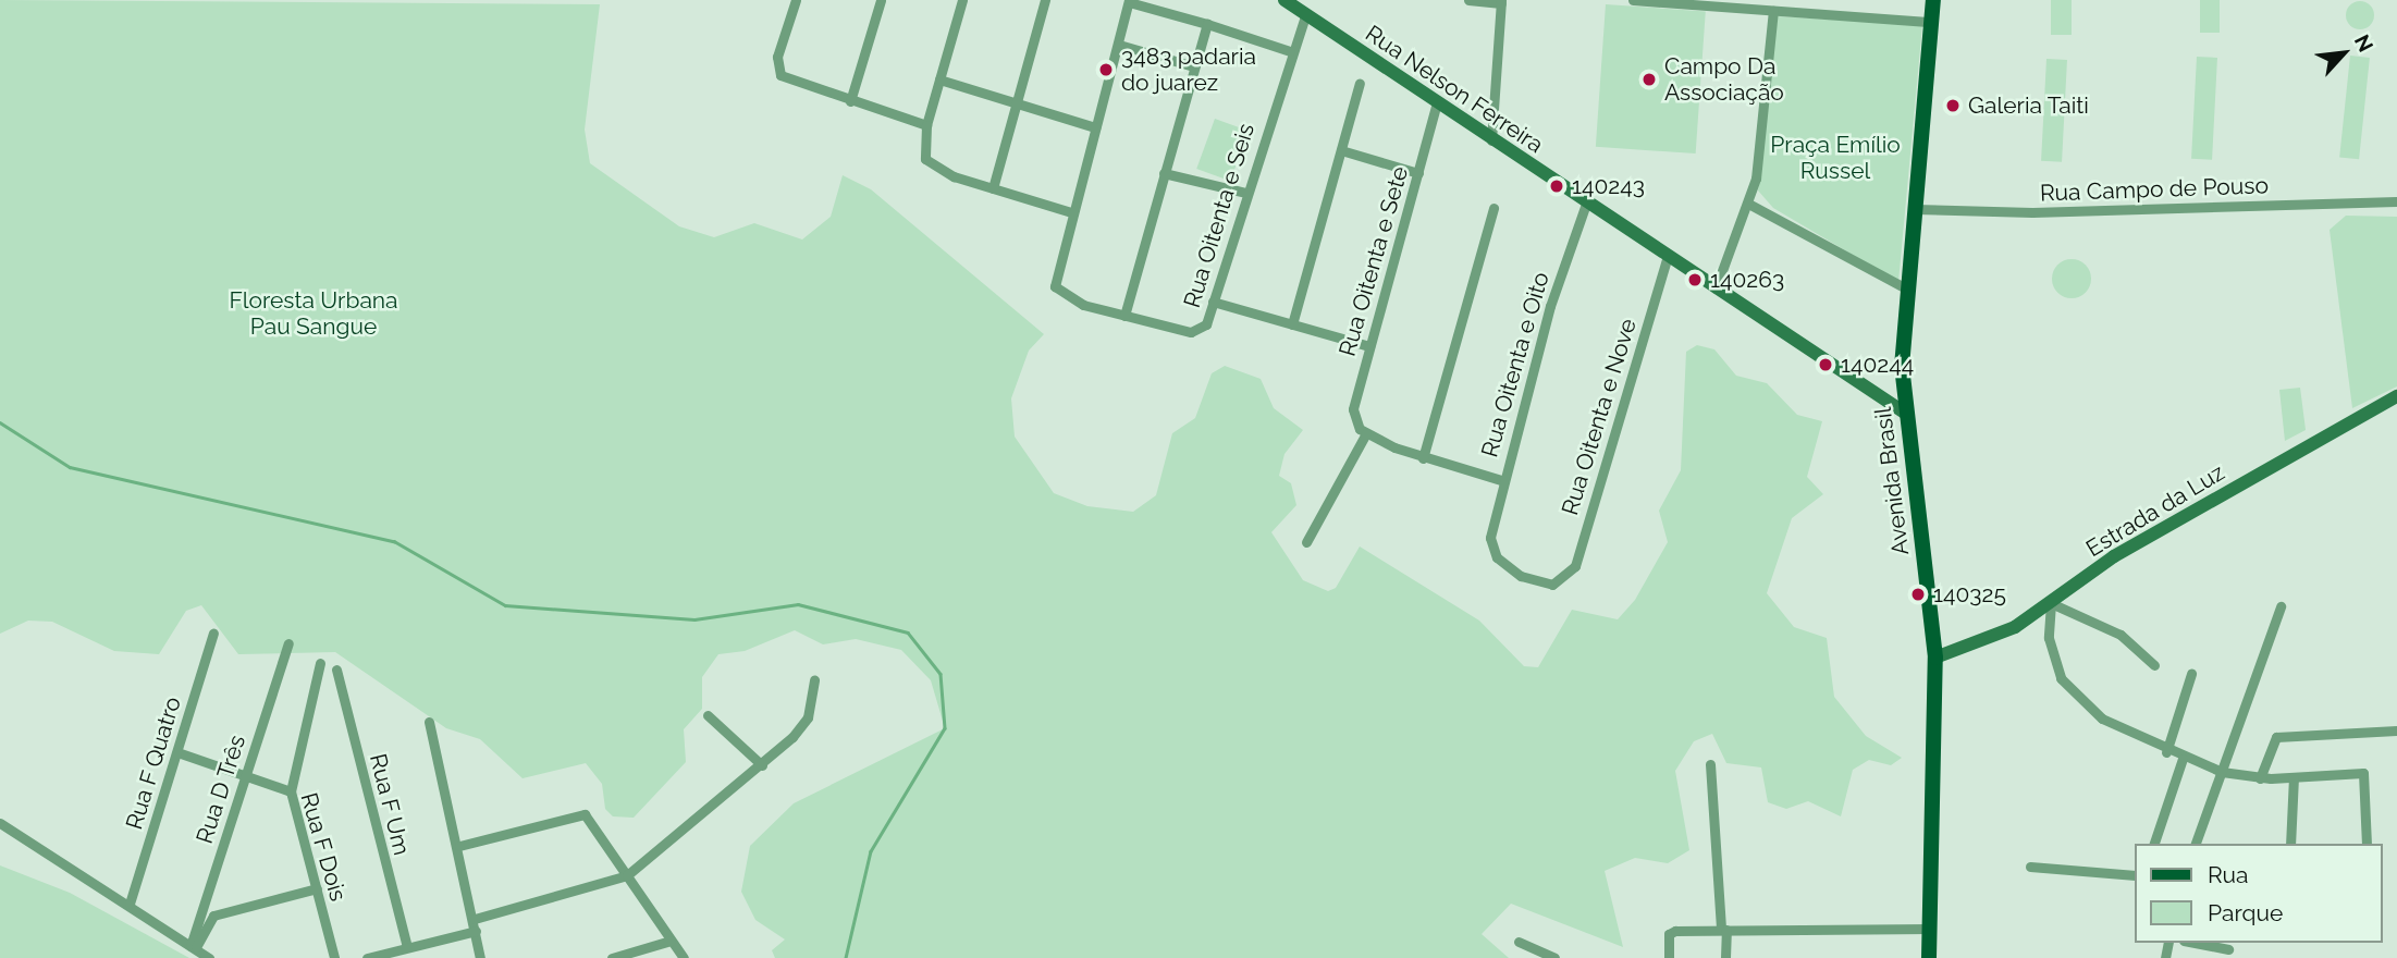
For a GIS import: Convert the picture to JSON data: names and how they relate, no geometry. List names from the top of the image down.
{
  "streets": {
    "main road": ["Rua Nelson Ferreira", "Avenida Brasil", "Estrada da Luz"],
    "street": [
      "Rua Campo de Pouso",
      "Rua Oitenta e Seis",
      "Rua Oitenta e Sete",
      "Rua Oitenta e Oito",
      "Rua Oitenta e Nove",
      "Rua F Quatro",
      "Rua D Três",
      "Rua F Um",
      "Rua F Dois"
    ]
  },
  "crossings": [
    ["Rua Nelson Ferreira", "Rua Oitenta e Seis"],
    ["Rua Nelson Ferreira", "Rua Oitenta e Sete"],
    ["Rua Nelson Ferreira", "Rua Oitenta e Oito"],
    ["Rua Nelson Ferreira", "Rua Oitenta e Nove"],
    ["Rua Nelson Ferreira", "Avenida Brasil"],
    ["Rua Campo de Pouso", "Avenida Brasil"],
    ["Rua Oitenta e Oito", "Rua Oitenta e Nove"],
    ["Avenida Brasil", "Estrada da Luz"],
    ["Rua F Quatro", "Rua F Dois"],
    ["Rua D Três", "Rua F Dois"]
  ],
  "parks": ["Praça Emílio Russel", "Floresta Urbana Pau Sangue"],
  "places": [
    "3483 padaria do juarez",
    "Campo Da Associação",
    "Galeria Taiti",
    "140243",
    "140263",
    "140244",
    "140325"
  ],
  "legend": ["Rua", "Parque"],
  "north": "top right"
}
